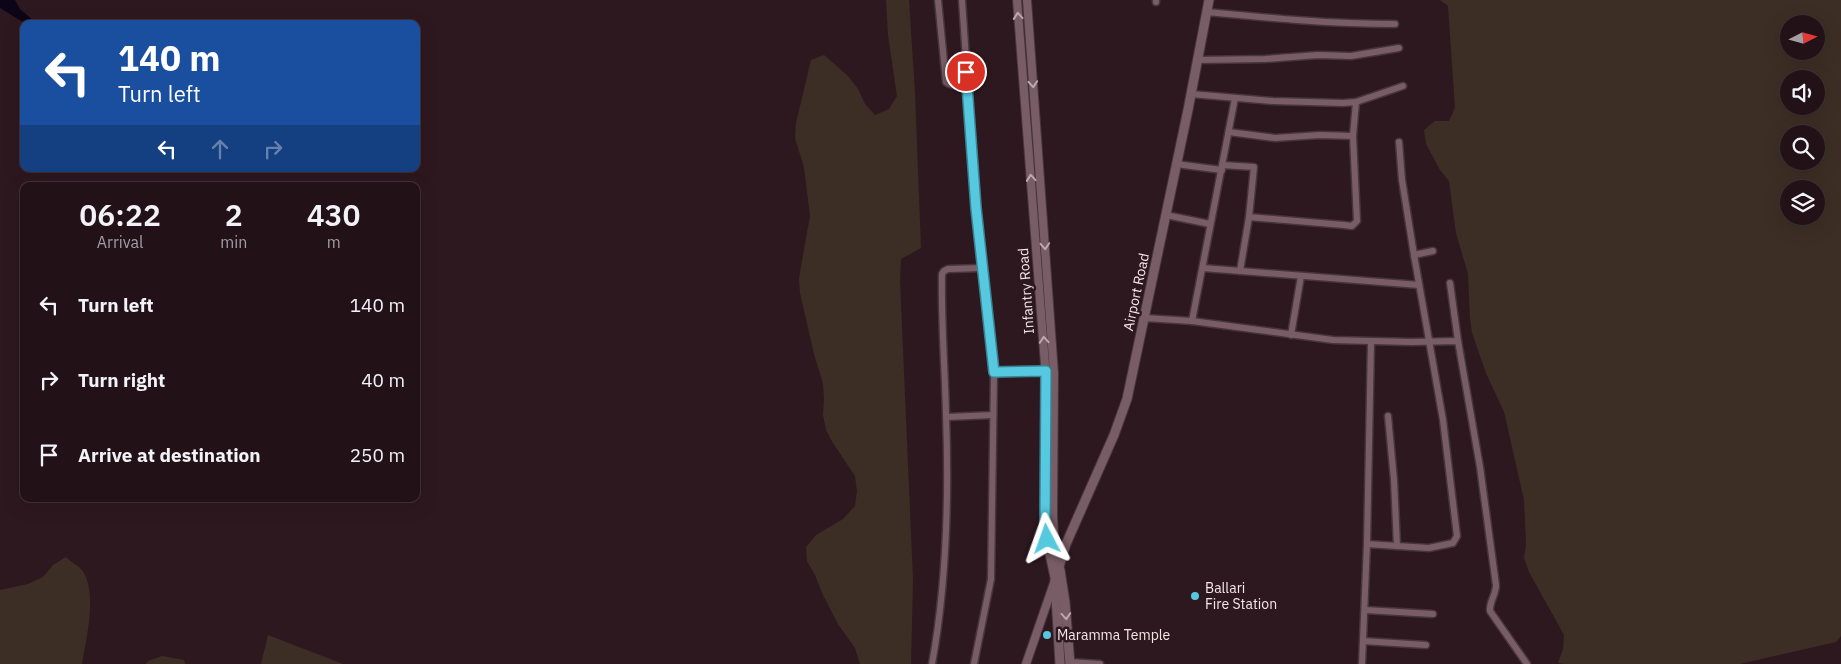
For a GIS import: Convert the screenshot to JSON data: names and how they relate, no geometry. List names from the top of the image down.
{
  "streets": {
    "main road": ["Airport Road"],
    "street": ["Infantry Road"]
  },
  "crossings": [
    ["Infantry Road", "Airport Road"]
  ],
  "places": ["Ballari Fire Station", "Maramma Temple"],
  "north": "right",
  "page": {
    "turn": ["140 m", "Turn left"],
    "eta": [
      "06:22",
      "Arrival",
      "2",
      "min",
      "430",
      "m"
    ],
    "list": [
      {
        "name": "Turn left",
        "value": "140 m"
      },
      {
        "name": "Turn right",
        "value": "40 m"
      },
      {
        "name": "Arrive at destination",
        "value": "250 m"
      }
    ]
  }
}
